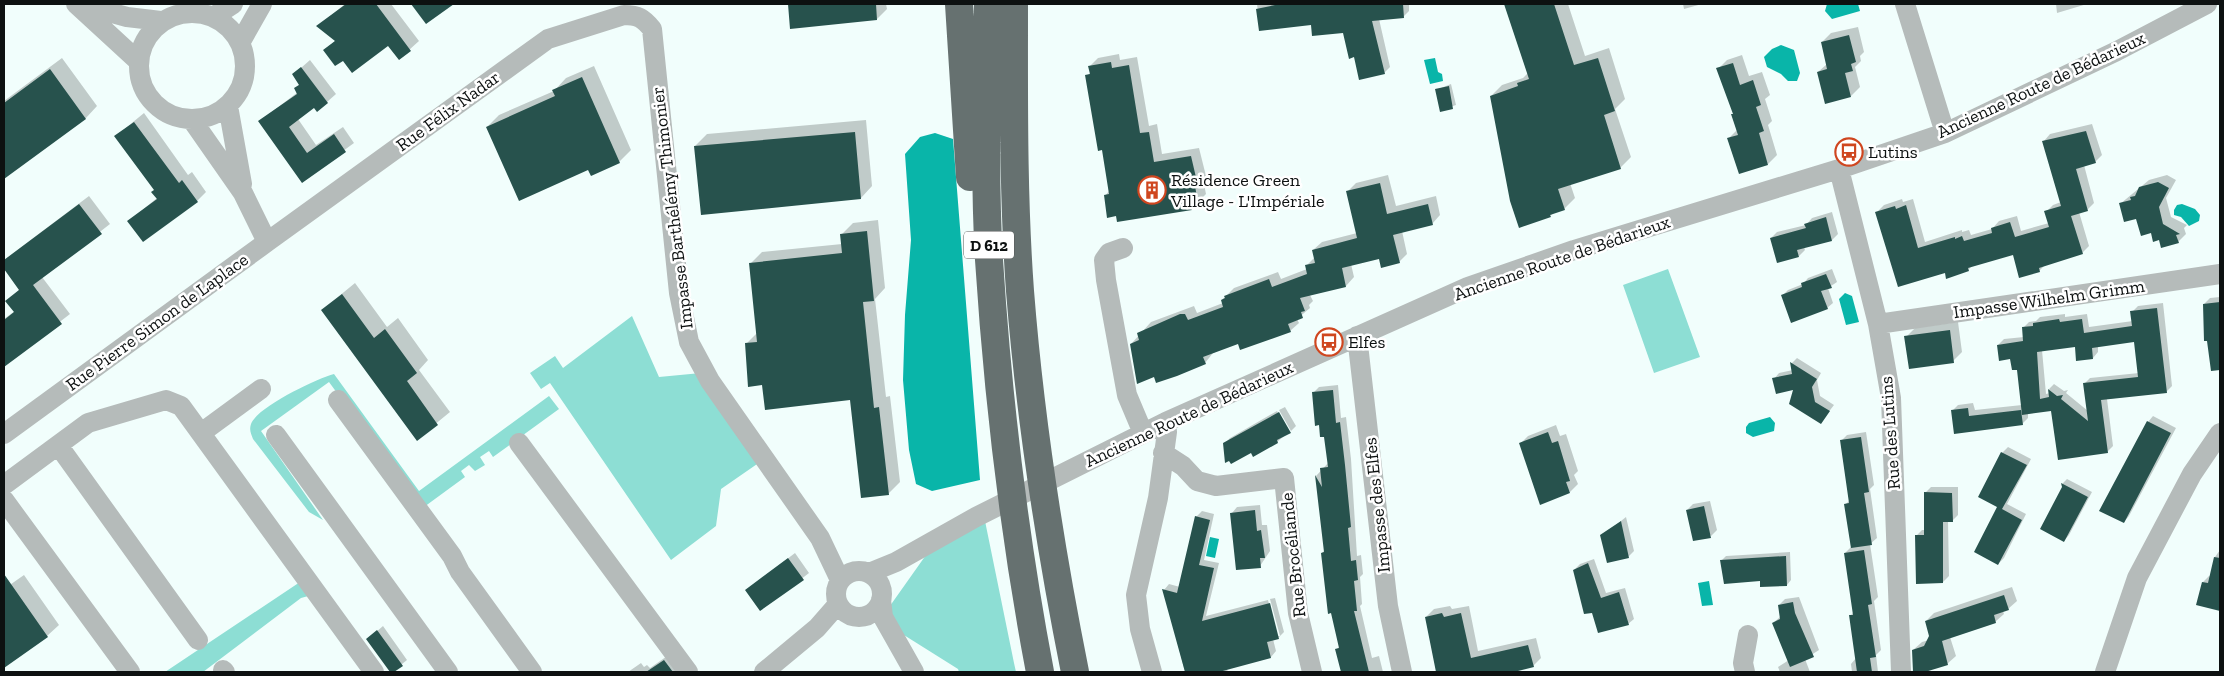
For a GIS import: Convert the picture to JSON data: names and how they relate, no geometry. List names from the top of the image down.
{
  "streets": {
    "highway": ["D 612"],
    "street": [
      "Ancienne Route de Bédarieux",
      "Rue Félix Nadar",
      "Impasse Barthélémy Thimonier",
      "Impasse Wilhelm Grimm",
      "Rue Pierre Simon de Laplace",
      "Rue des Lutins",
      "Impasse des Elfes",
      "Rue Brocéliande"
    ]
  },
  "crossings": [
    ["Ancienne Route de Bédarieux", "Impasse Barthélémy Thimonier"],
    ["Ancienne Route de Bédarieux", "Rue des Lutins"],
    ["Ancienne Route de Bédarieux", "Impasse des Elfes"],
    ["Rue Félix Nadar", "Impasse Barthélémy Thimonier"],
    ["Rue Félix Nadar", "Rue Pierre Simon de Laplace"],
    ["Impasse Wilhelm Grimm", "Rue des Lutins"]
  ],
  "places": {
    "bus stop": ["Lutins", "Elfes"],
    "building": ["Résidence Green Village - L'Impériale"]
  }
}
